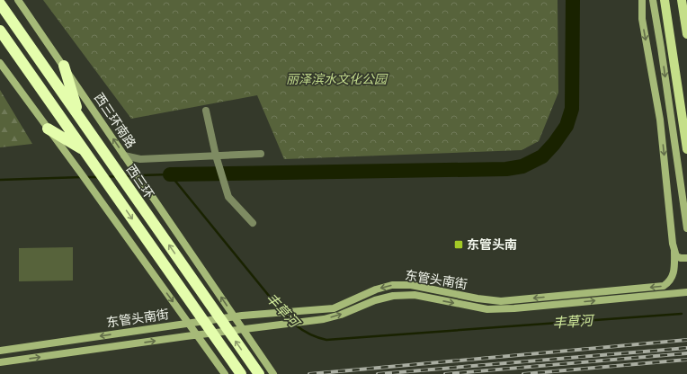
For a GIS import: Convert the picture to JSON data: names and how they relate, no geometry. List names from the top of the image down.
{
  "streets": {
    "highway": ["西三环"],
    "main road": ["西三环南路", "东管头南街"]
  },
  "water": ["丰草河"],
  "parks": ["丽泽滨水文化公园"],
  "places": {
    "transit": ["东管头南"]
  }
}
